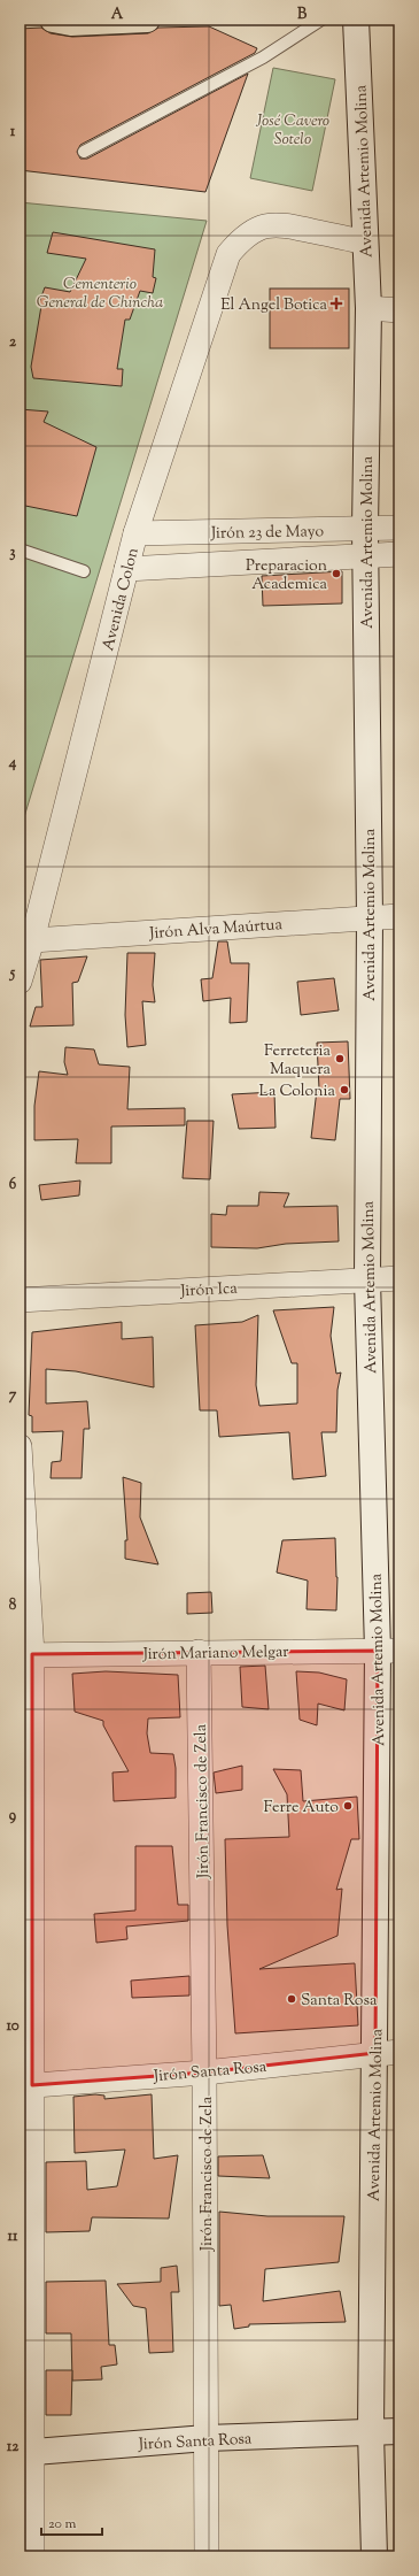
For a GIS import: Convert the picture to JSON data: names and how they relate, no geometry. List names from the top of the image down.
{
  "streets": {
    "street": [
      "Avenida Artemio Molina",
      "Jirón 23 de Mayo",
      "Avenida Colon",
      "Jirón Alva Maúrtua",
      "Jirón Ica",
      "Jirón Mariano Melgar",
      "Jirón Francisco de Zela",
      "Jirón Santa Rosa"
    ]
  },
  "crossings": [
    ["Avenida Artemio Molina", "Jirón 23 de Mayo"],
    ["Avenida Artemio Molina", "Avenida Colon"],
    ["Avenida Artemio Molina", "Jirón Alva Maúrtua"],
    ["Avenida Artemio Molina", "Jirón Ica"],
    ["Avenida Artemio Molina", "Jirón Mariano Melgar"],
    ["Avenida Artemio Molina", "Jirón Santa Rosa"],
    ["Jirón 23 de Mayo", "Avenida Colon"],
    ["Avenida Colon", "Jirón Alva Maúrtua"],
    ["Jirón Mariano Melgar", "Jirón Francisco de Zela"],
    ["Jirón Francisco de Zela", "Jirón Santa Rosa"]
  ],
  "parks": ["José Cavero Sotelo", "Cementerio General de Chincha"],
  "places": {
    "health": ["El Angel Botica"],
    "other": [
      "Preparacion Academica",
      "Ferreteria Maquera",
      "La Colonia",
      "Ferre Auto",
      "Santa Rosa"
    ]
  },
  "scale_bar": "20 m",
  "grid": {
    "columns": ["A", "B"],
    "rows": [
      "1",
      "2",
      "3",
      "4",
      "5",
      "6",
      "7",
      "8",
      "9",
      "10",
      "11",
      "12"
    ]
  }
}
